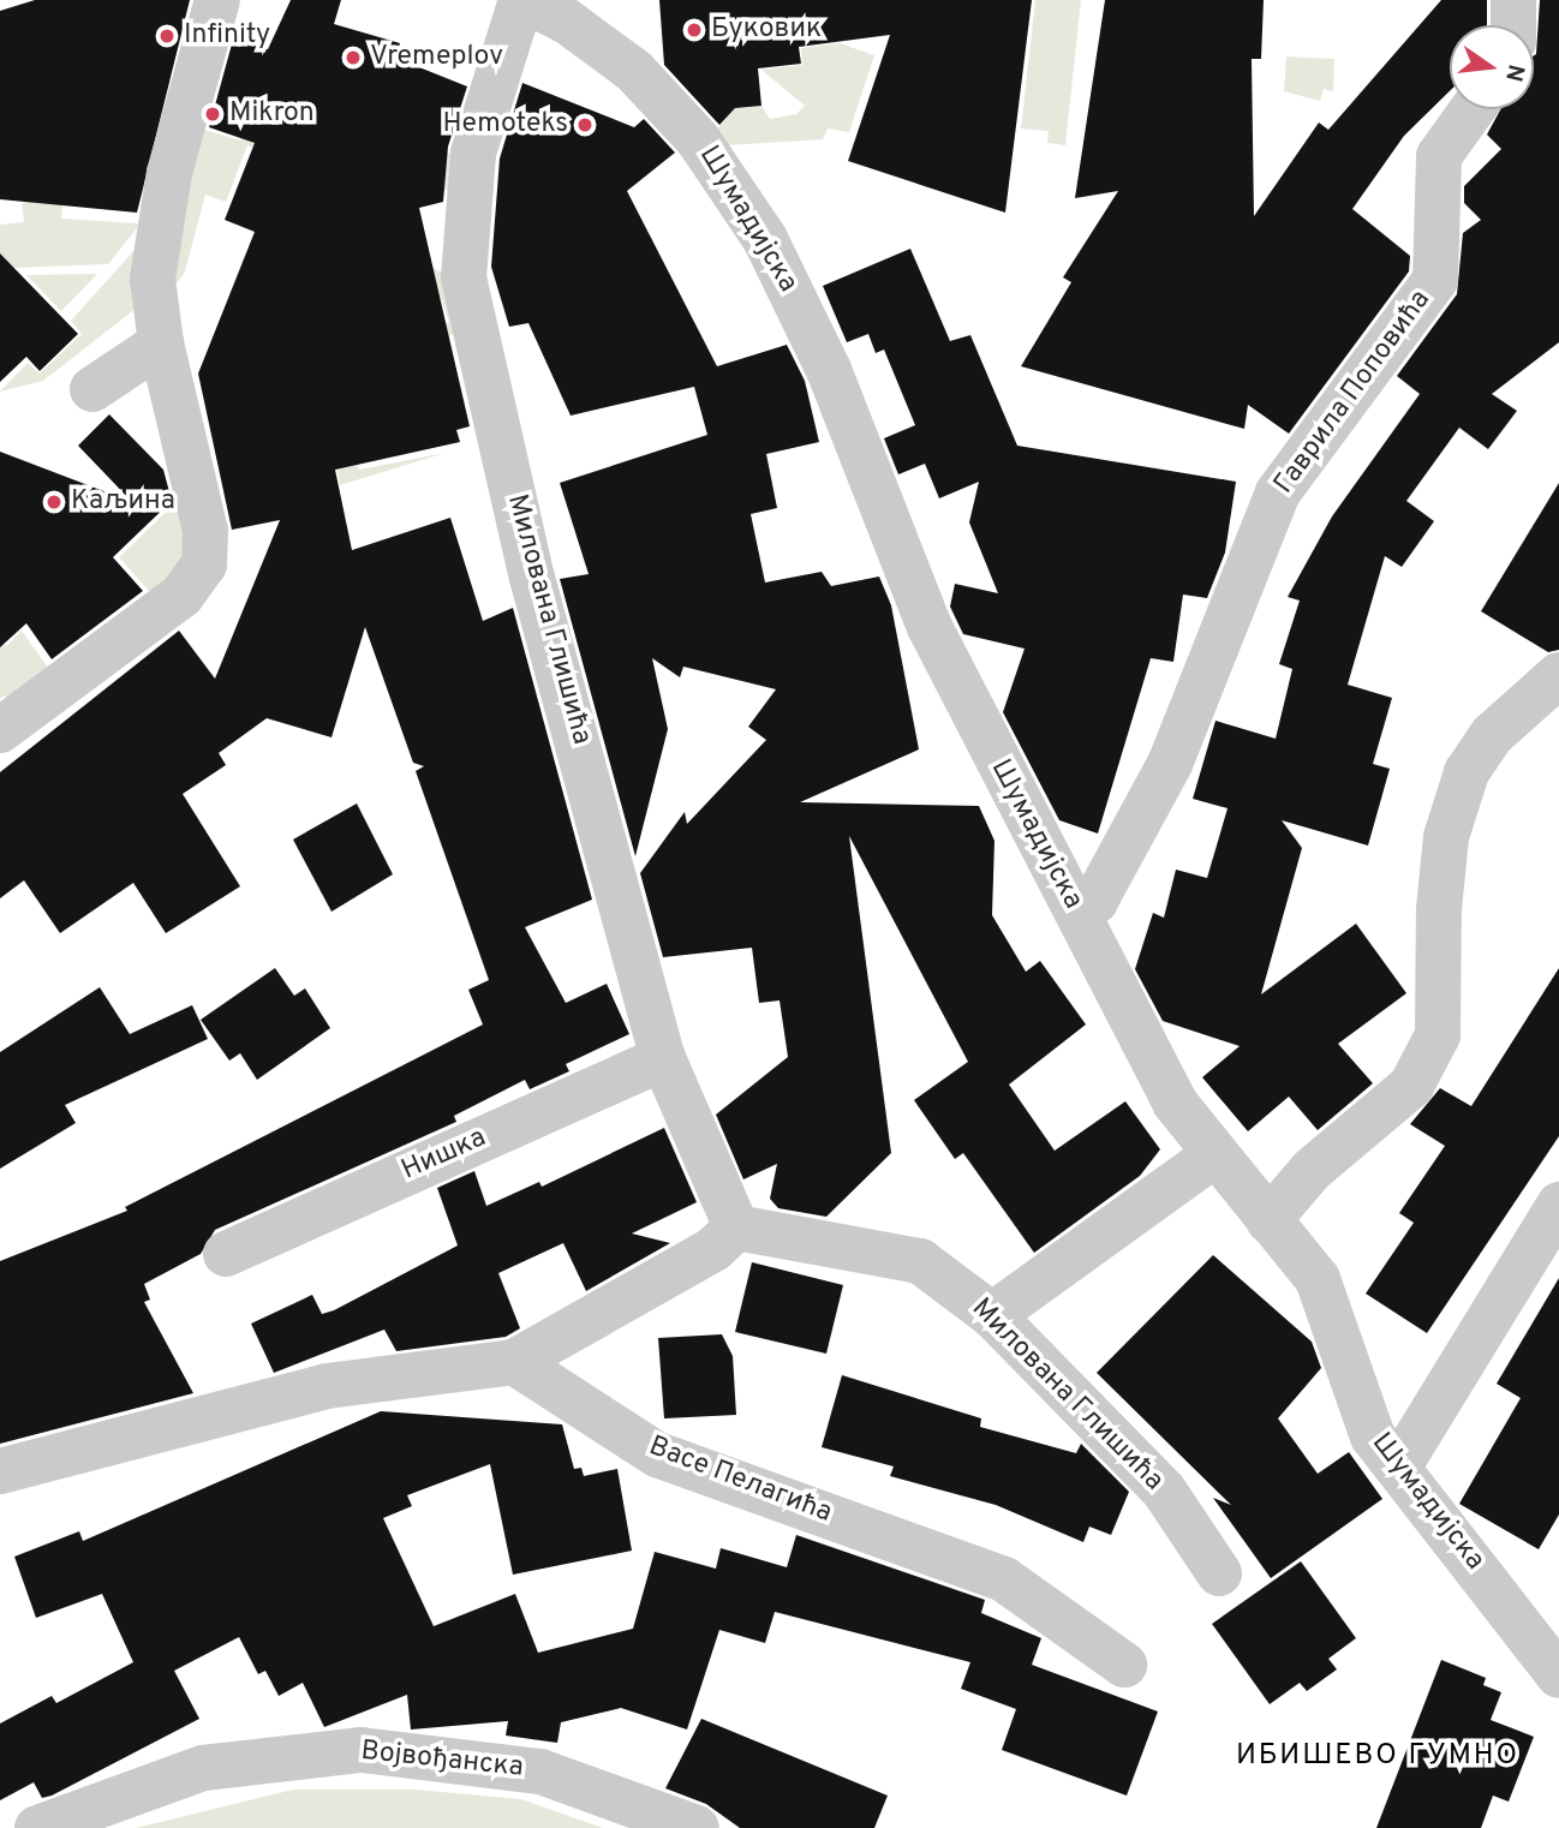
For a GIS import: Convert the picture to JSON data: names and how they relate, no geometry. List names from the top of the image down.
{
  "streets": {
    "street": [
      "Шумадијска",
      "Гаврила Поповића",
      "Милована Глишића",
      "Нишка",
      "Васе Пелагића",
      "Војвођанска"
    ]
  },
  "crossings": [
    ["Шумадијска", "Гаврила Поповића"],
    ["Шумадијска", "Милована Глишића"],
    ["Милована Глишића", "Нишка"]
  ],
  "districts": ["ИБИШЕВО ГУМНО"],
  "places": [
    "Буковик",
    "Infinity",
    "Vremeplov",
    "Mikron",
    "Hemoteks",
    "Каљина"
  ],
  "north": "right"
}
